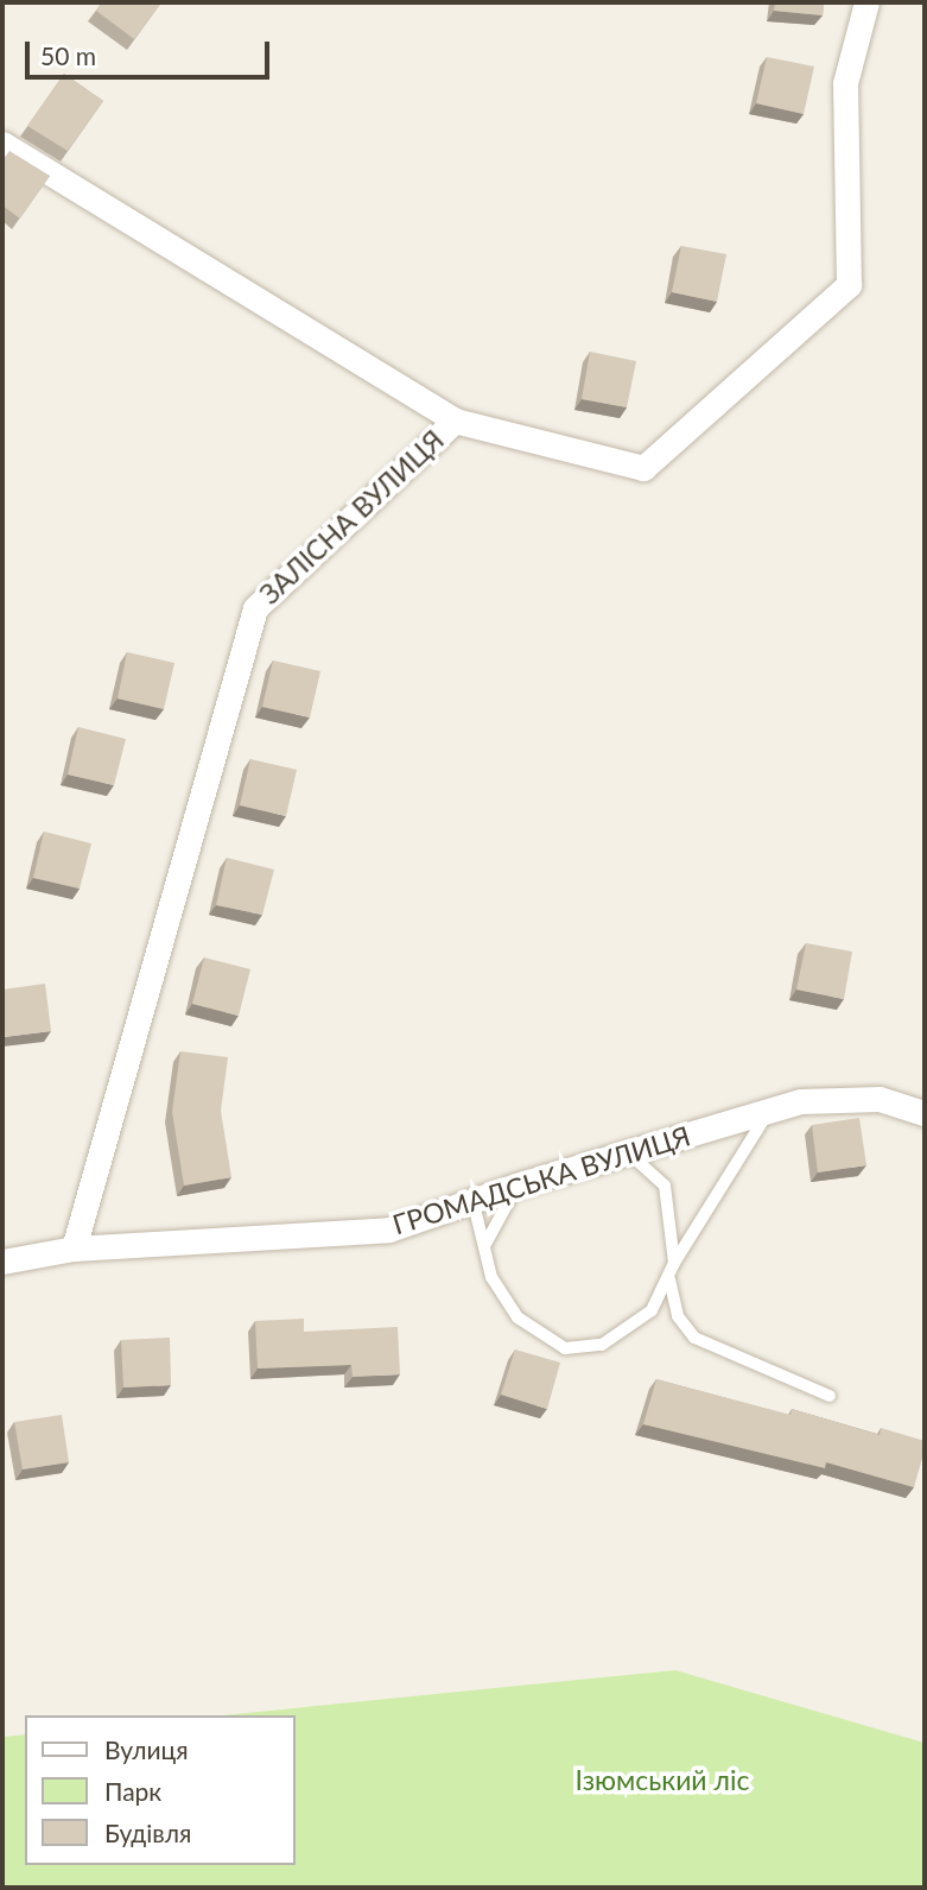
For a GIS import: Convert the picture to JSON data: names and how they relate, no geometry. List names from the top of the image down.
{
  "streets": {
    "street": ["ЗАЛІСНА ВУЛИЦЯ", "ГРОМАДСЬКА ВУЛИЦЯ"]
  },
  "crossings": [
    ["ЗАЛІСНА ВУЛИЦЯ", "ГРОМАДСЬКА ВУЛИЦЯ"]
  ],
  "parks": ["Ізюмський ліс"],
  "legend": ["Вулиця", "Парк", "Будівля"],
  "scale_bar": "50 m"
}
